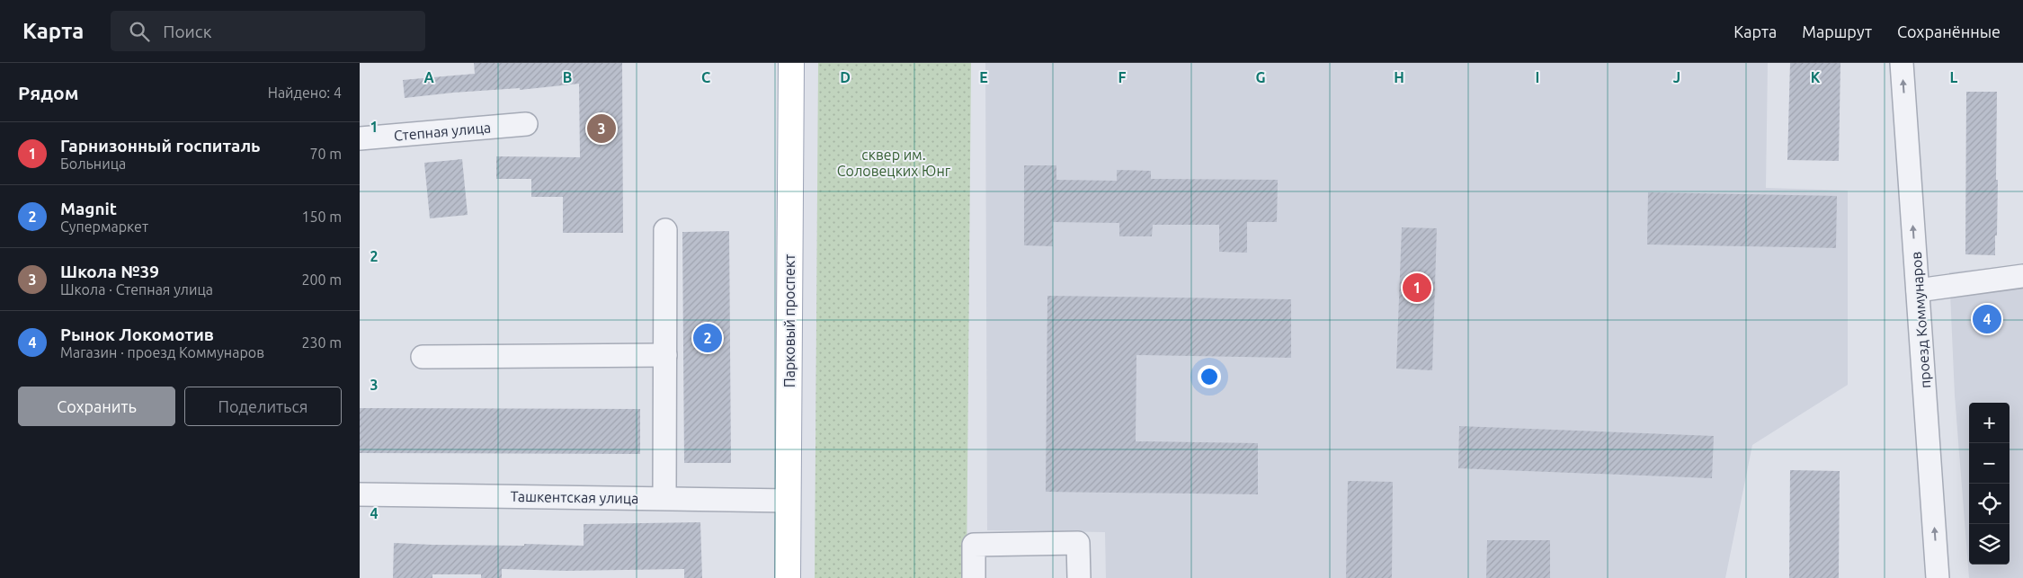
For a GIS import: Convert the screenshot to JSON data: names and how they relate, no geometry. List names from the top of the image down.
{
  "streets": {
    "main road": ["Парковый проспект"],
    "street": ["Степная улица", "проезд Коммунаров", "Ташкентская улица"]
  },
  "crossings": [
    ["Парковый проспект", "Ташкентская улица"]
  ],
  "one_way": ["проезд Коммунаров"],
  "parks": ["сквер им. Соловецких Юнг"],
  "page": {
    "header": "Карта",
    "search": "Поиск",
    "nav": ["Карта", "Маршрут", "Сохранённые"],
    "heading": ["Рядом", "Найдено: 4"],
    "pins": [
      "3",
      "1",
      "4",
      "2"
    ],
    "list": [
      {
        "mark": "1",
        "name": "Гарнизонный госпиталь",
        "note": "Больница",
        "value": "70 m"
      },
      {
        "mark": "2",
        "name": "Magnit",
        "note": "Супермаркет",
        "value": "150 m"
      },
      {
        "mark": "3",
        "name": "Школа №39",
        "note": "Школа · Степная улица",
        "value": "200 m"
      },
      {
        "mark": "4",
        "name": "Рынок Локомотив",
        "note": "Магазин · проезд Коммунаров",
        "value": "230 m"
      }
    ],
    "buttons": ["Сохранить", "Поделиться"],
    "map_buttons": ["+", "−"]
  },
  "grid": {
    "columns": [
      "A",
      "B",
      "C",
      "D",
      "E",
      "F",
      "G",
      "H",
      "I",
      "J",
      "K",
      "L"
    ],
    "rows": [
      "1",
      "2",
      "3",
      "4"
    ]
  }
}
